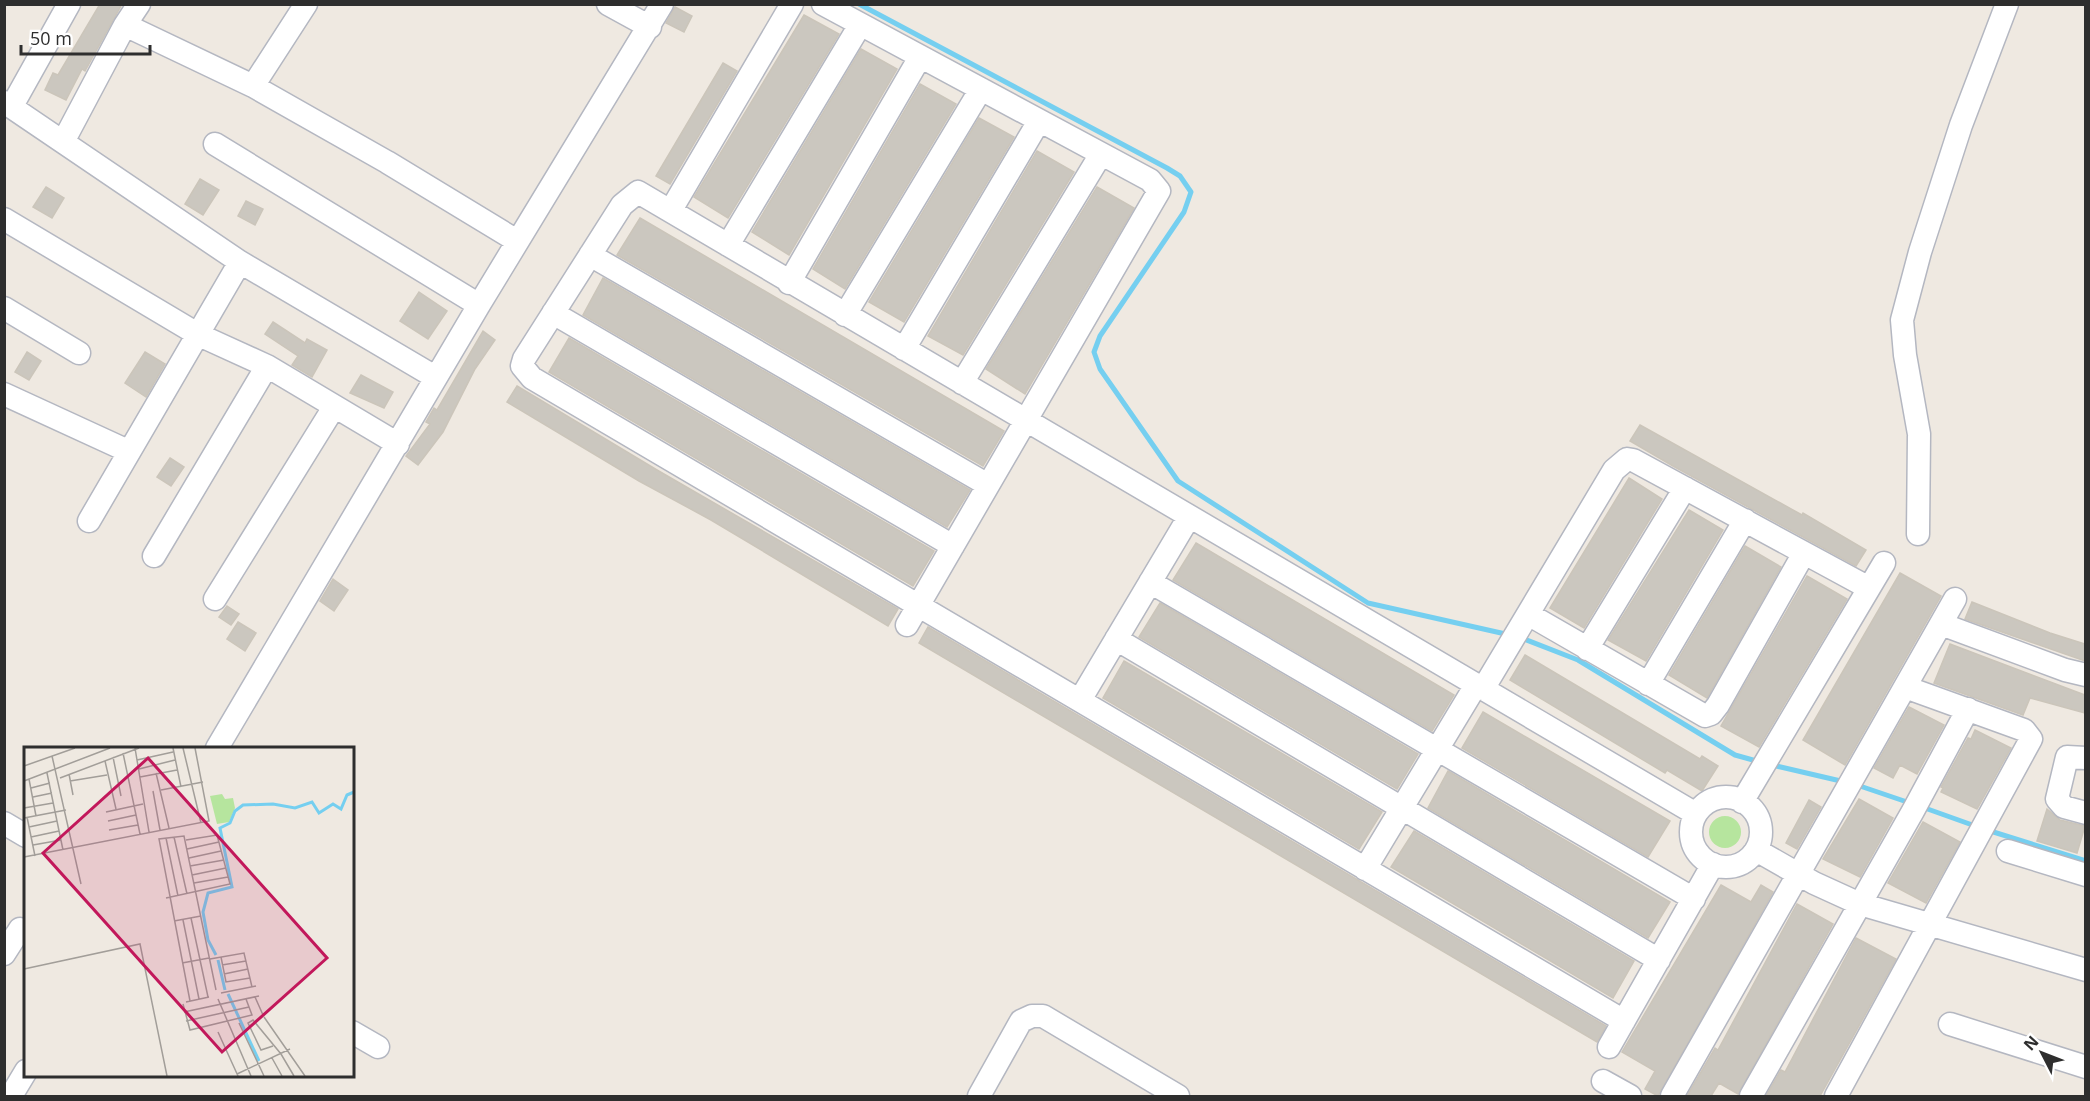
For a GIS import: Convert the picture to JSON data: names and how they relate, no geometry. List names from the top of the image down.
{
  "scale_bar": "50 m",
  "north": "top left"
}
